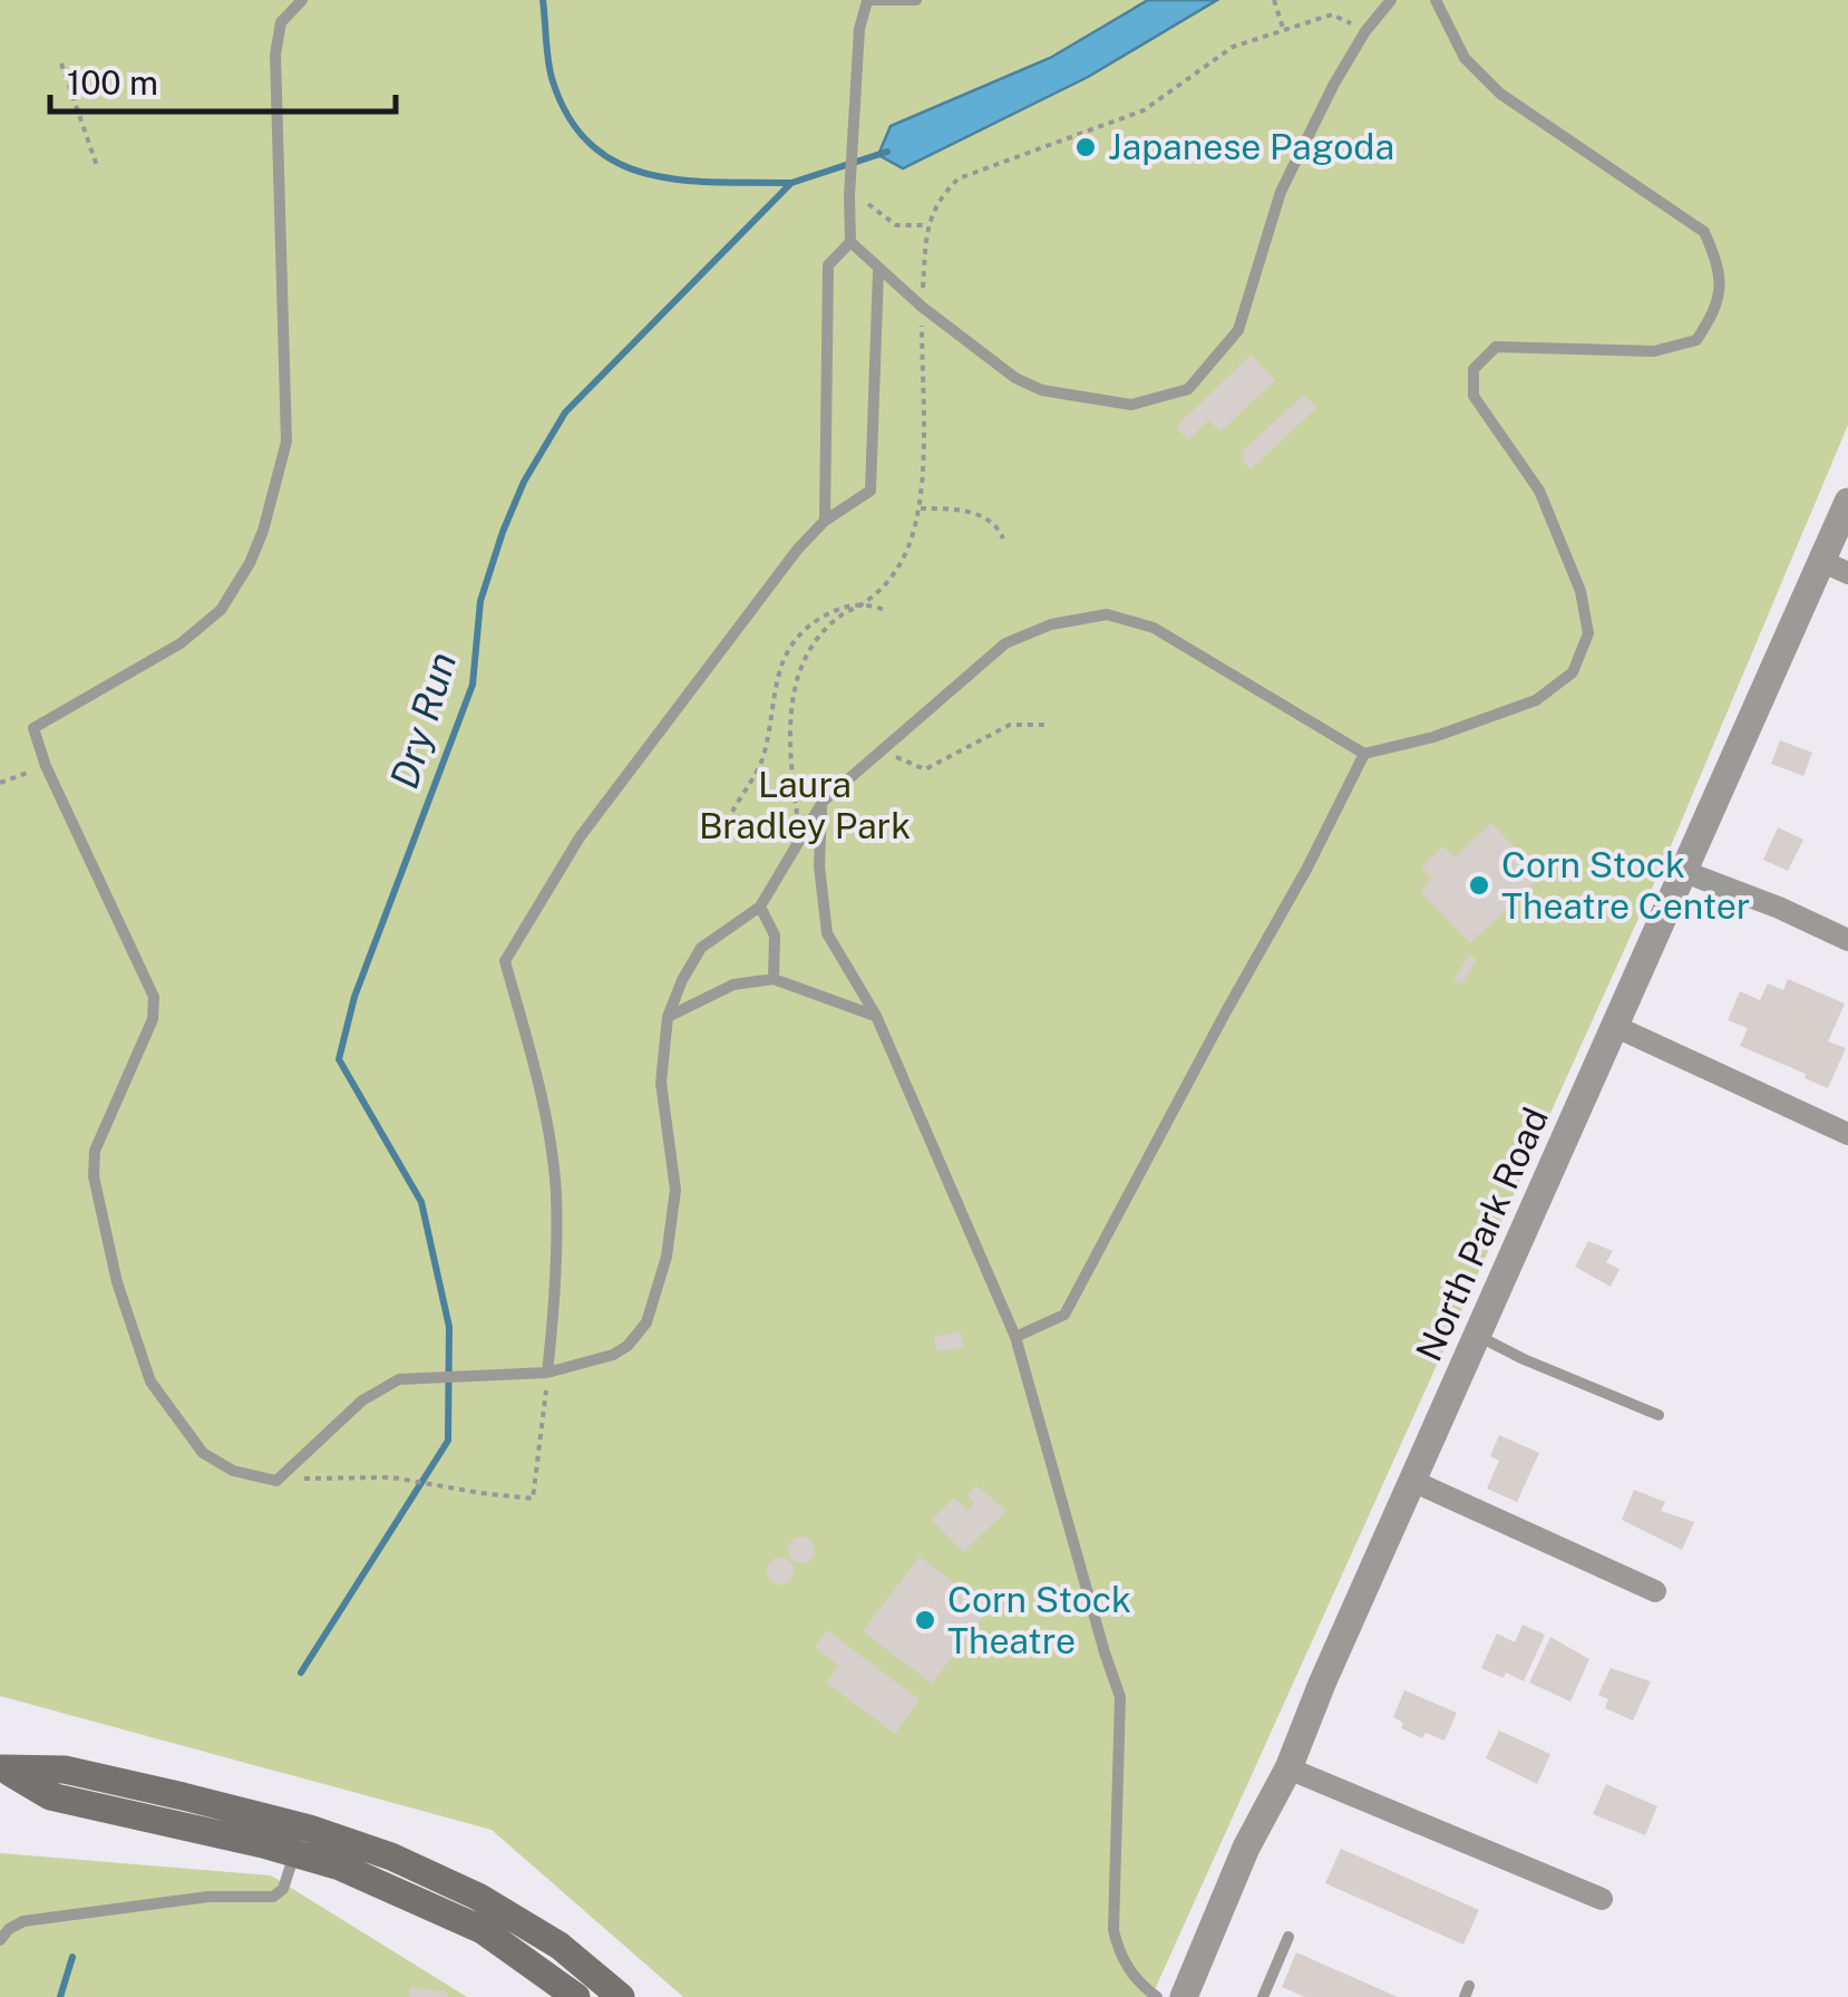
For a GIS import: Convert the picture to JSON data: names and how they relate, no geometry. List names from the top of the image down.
{
  "streets": {
    "street": ["North Park Road"]
  },
  "water": ["Dry Run"],
  "parks": ["Laura Bradley Park"],
  "places": ["Japanese Pagoda", "Corn Stock Theatre Center", "Corn Stock Theatre"],
  "scale_bar": "100 m"
}
